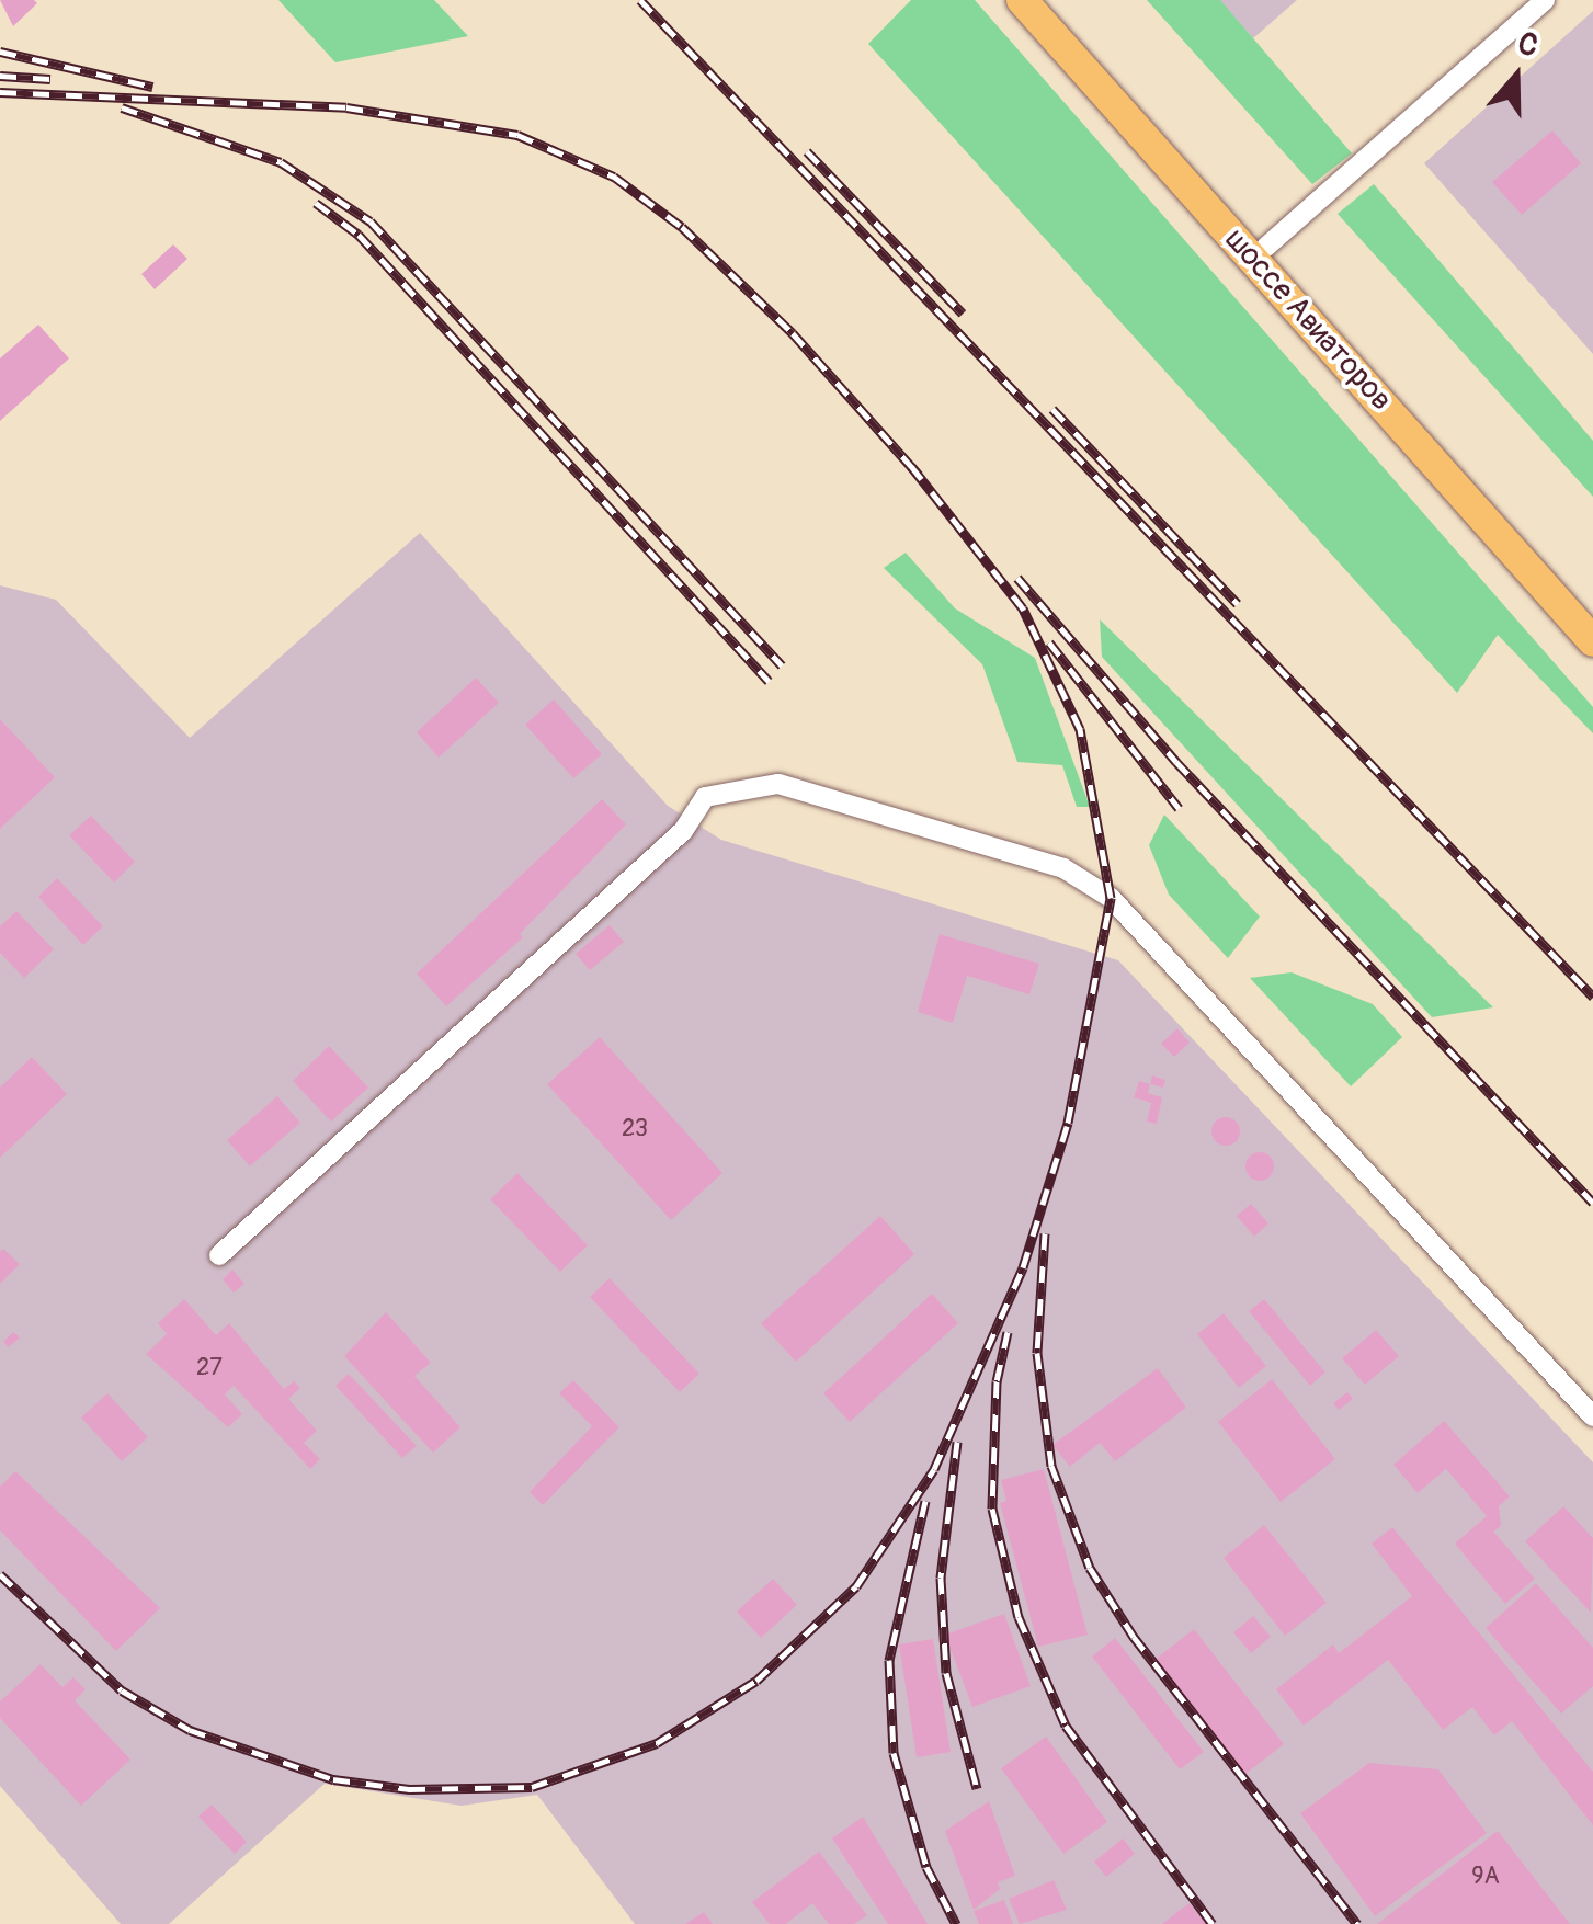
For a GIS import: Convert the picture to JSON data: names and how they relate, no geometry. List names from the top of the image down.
{
  "streets": {
    "main road": ["шоссе Авиаторов"]
  },
  "house_numbers": ["23", "27", "9А"],
  "north": "top"
}
